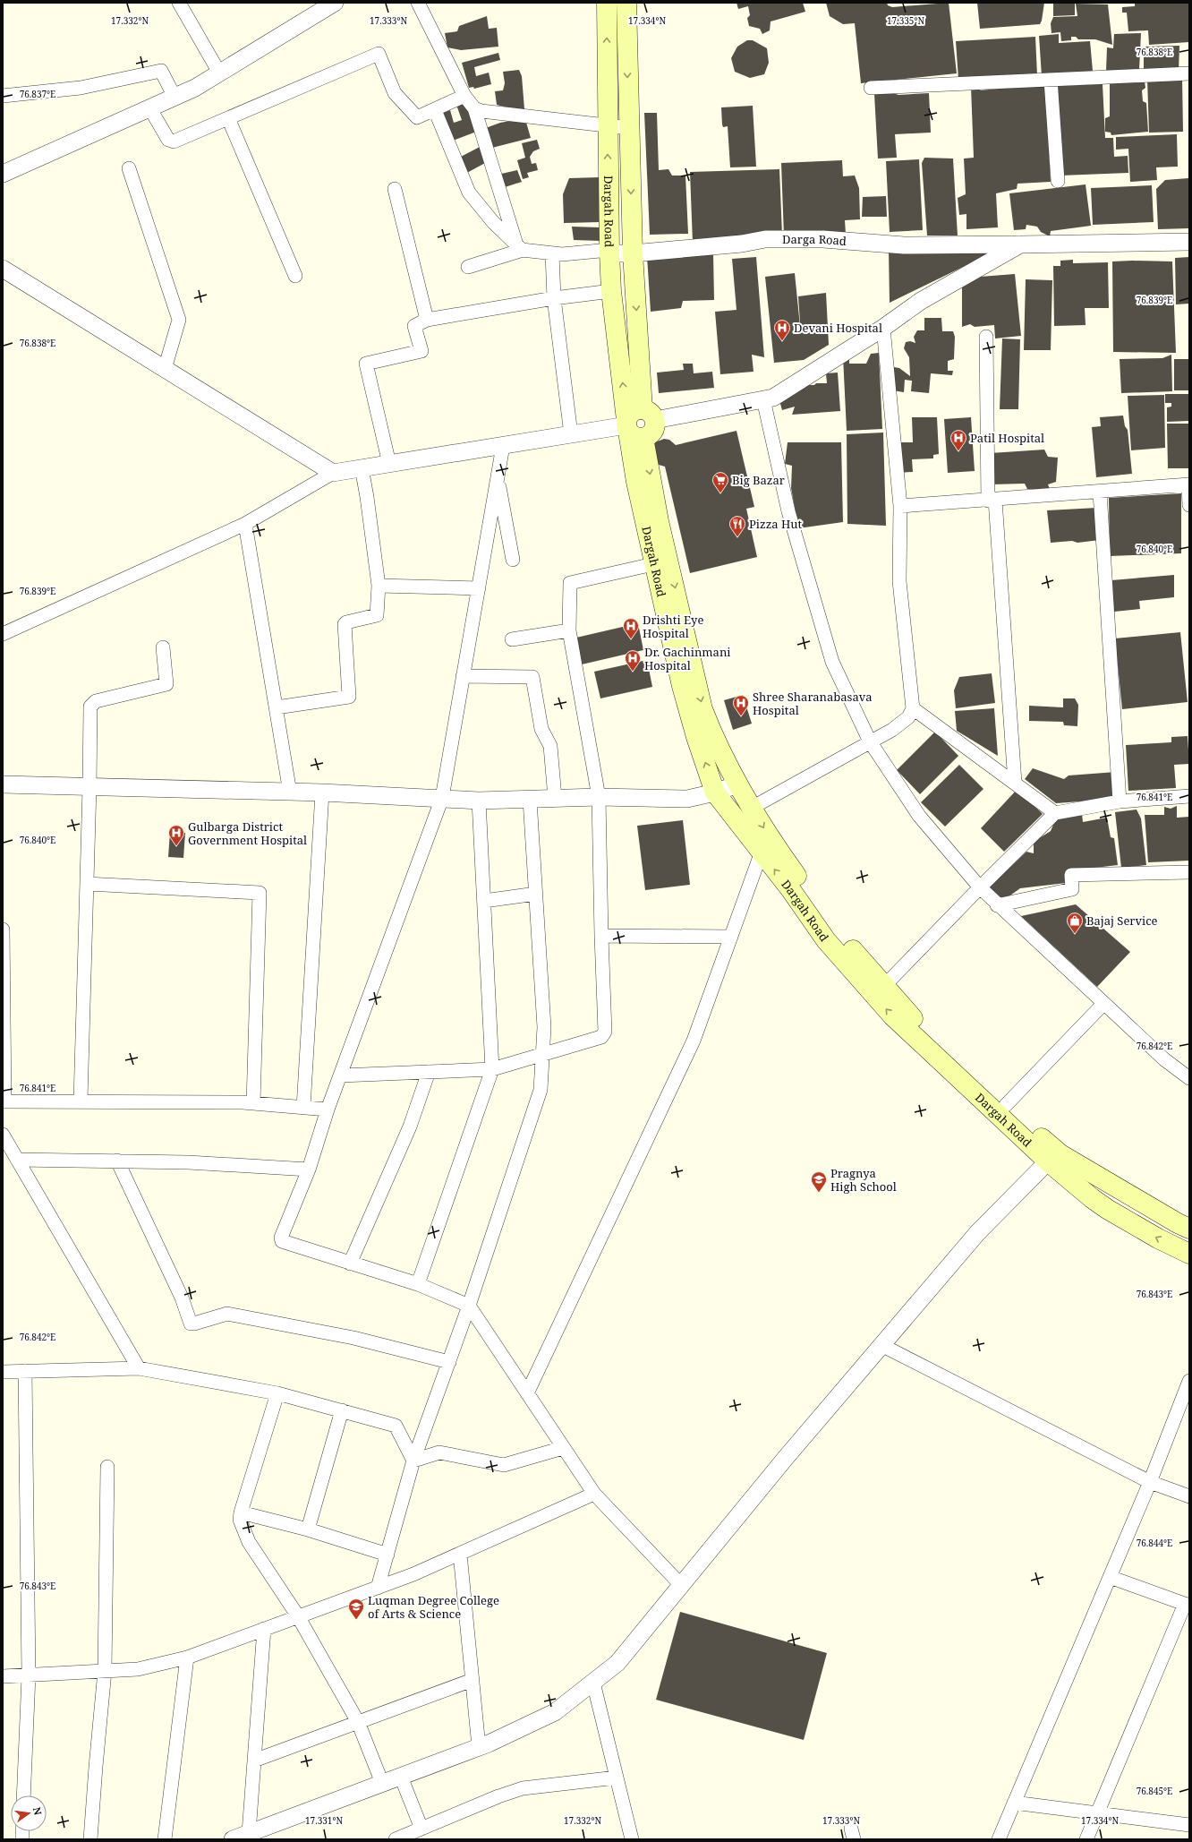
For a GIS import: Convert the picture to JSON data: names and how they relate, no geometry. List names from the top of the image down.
{
  "streets": {
    "main road": ["Dargah Road"],
    "street": ["Darga Road"]
  },
  "crossings": [
    ["Dargah Road", "Darga Road"]
  ],
  "places": {
    "hospital": [
      "Devani Hospital",
      "Patil Hospital",
      "Drishti Eye Hospital",
      "Dr. Gachinmani Hospital",
      "Shree Sharanabasava Hospital",
      "Gulbarga District Government Hospital"
    ],
    "supermarket": ["Big Bazar"],
    "restaurant": ["Pizza Hut"],
    "shop": ["Bajaj Service"],
    "school or university": ["Pragnya High School", "Luqman Degree College of Arts & Science"]
  },
  "north": "right",
  "coordinates": [
    "17.332°N",
    "17.333°N",
    "17.334°N",
    "17.335°N",
    "76.838°E",
    "76.837°E",
    "76.839°E",
    "76.840°E",
    "76.841°E",
    "76.842°E",
    "76.843°E",
    "76.844°E",
    "76.845°E",
    "17.331°N"
  ]
}
